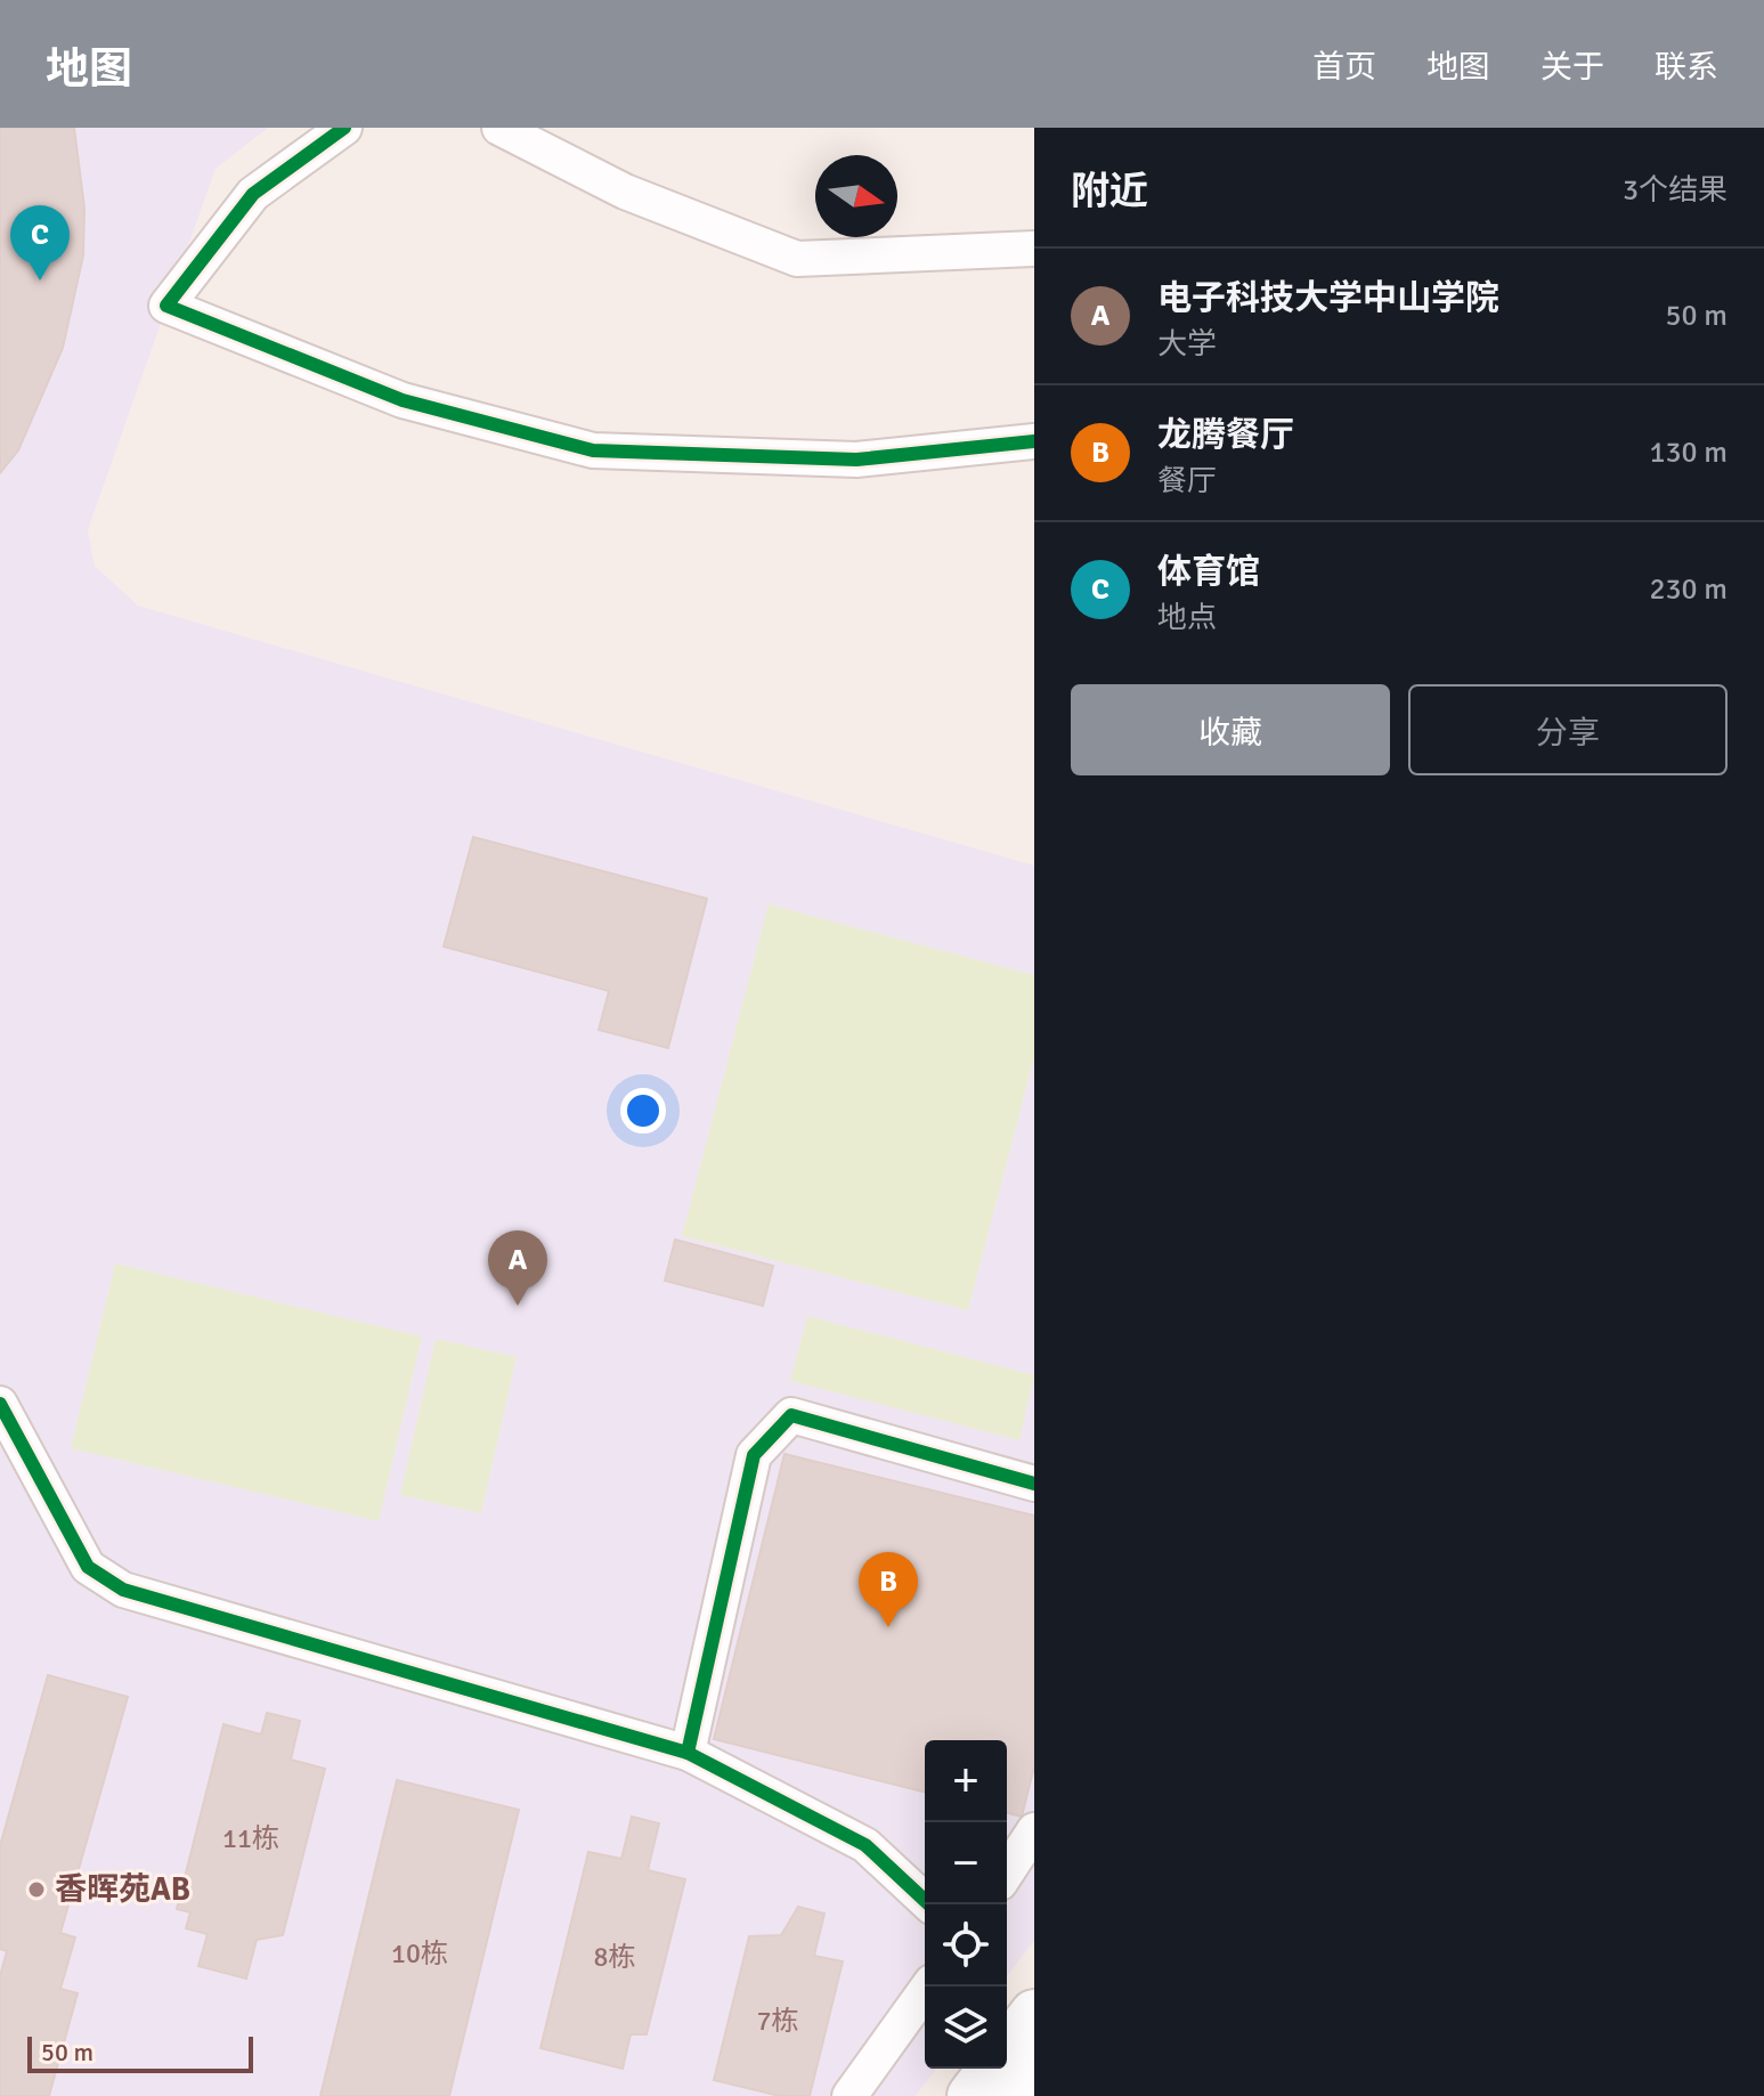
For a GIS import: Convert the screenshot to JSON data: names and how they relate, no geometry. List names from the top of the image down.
{
  "places": ["香晖苑AB"],
  "house_numbers": [
    "11栋",
    "10栋",
    "8栋",
    "7栋"
  ],
  "scale_bar": "50 m",
  "north": "right",
  "page": {
    "header": "地图",
    "nav": [
      "首页",
      "地图",
      "关于",
      "联系"
    ],
    "heading": ["附近", "3个结果"],
    "pins": ["C", "A", "B"],
    "list": [
      {
        "mark": "A",
        "name": "电子科技大学中山学院",
        "note": "大学",
        "value": "50 m"
      },
      {
        "mark": "B",
        "name": "龙腾餐厅",
        "note": "餐厅",
        "value": "130 m"
      },
      {
        "mark": "C",
        "name": "体育馆",
        "note": "地点",
        "value": "230 m"
      }
    ],
    "buttons": ["收藏", "分享"],
    "map_buttons": ["+", "−"],
    "scale": "50 m"
  }
}
